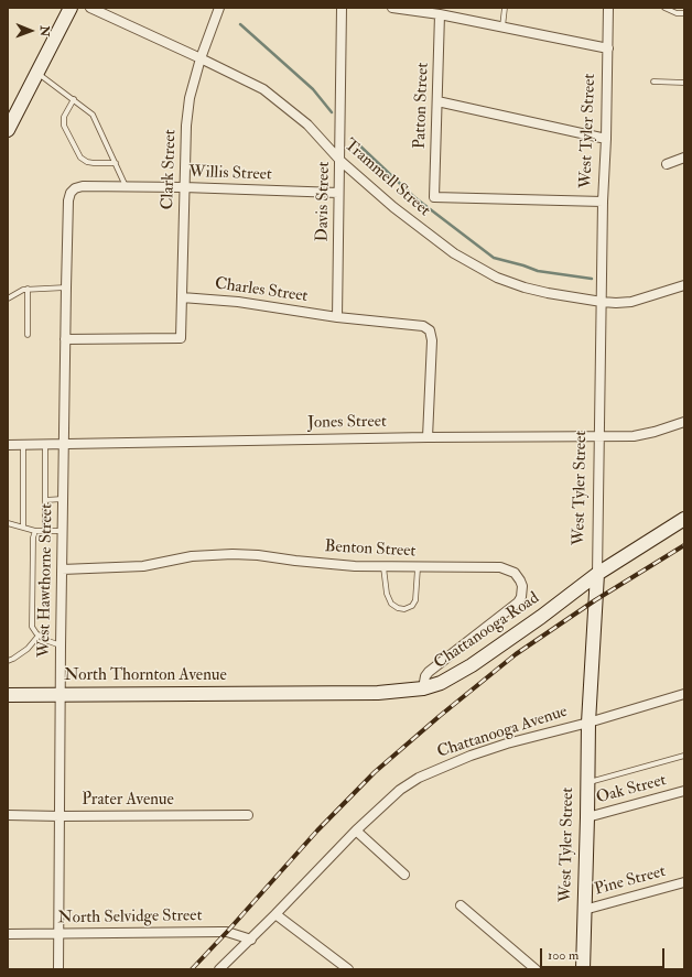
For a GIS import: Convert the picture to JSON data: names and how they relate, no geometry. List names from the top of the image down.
{
  "streets": {
    "main road": ["West Tyler Street", "Chattanooga Road", "North Thornton Avenue"],
    "street": [
      "Patton Street",
      "Clark Street",
      "Willis Street",
      "Trammell Street",
      "Davis Street",
      "Charles Street",
      "Jones Street",
      "Benton Street",
      "West Hawthorne Street",
      "Chattanooga Avenue",
      "Oak Street",
      "Prater Avenue",
      "Pine Street",
      "North Selvidge Street"
    ]
  },
  "crossings": [
    ["Patton Street", "West Tyler Street"],
    ["West Tyler Street", "Trammell Street"],
    ["West Tyler Street", "Jones Street"],
    ["West Tyler Street", "Chattanooga Road"],
    ["West Tyler Street", "Chattanooga Avenue"],
    ["West Tyler Street", "Oak Street"],
    ["West Tyler Street", "Pine Street"],
    ["Clark Street", "Willis Street"],
    ["Clark Street", "Trammell Street"],
    ["Clark Street", "Charles Street"],
    ["Clark Street", "West Hawthorne Street"],
    ["Willis Street", "Davis Street"],
    ["Willis Street", "West Hawthorne Street"],
    ["Trammell Street", "Davis Street"],
    ["Davis Street", "Charles Street"],
    ["Charles Street", "Jones Street"],
    ["Jones Street", "West Hawthorne Street"],
    ["Benton Street", "West Hawthorne Street"],
    ["Benton Street", "Chattanooga Road"],
    ["West Hawthorne Street", "North Thornton Avenue"],
    ["West Hawthorne Street", "Prater Avenue"],
    ["West Hawthorne Street", "North Selvidge Street"],
    ["Chattanooga Road", "North Thornton Avenue"],
    ["Chattanooga Avenue", "North Selvidge Street"]
  ],
  "scale_bar": "100 m",
  "north": "right"
}
